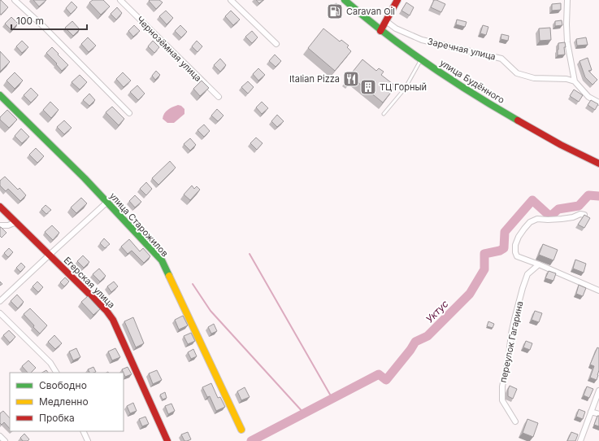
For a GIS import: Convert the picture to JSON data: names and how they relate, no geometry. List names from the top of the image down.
{
  "streets": {
    "street": [
      "Чернозёмная улица",
      "Заречная улица",
      "улица Будённого",
      "улица Старожилов",
      "Егерская улица",
      "переулок Гагарина"
    ]
  },
  "water": ["Уктус"],
  "places": {
    "fuel station": ["Caravan Oil"],
    "restaurant": ["Italian Pizza"],
    "building": ["ТЦ Горный"]
  },
  "legend": ["Свободно", "Медленно", "Пробка"],
  "scale_bar": "100 m"
}
